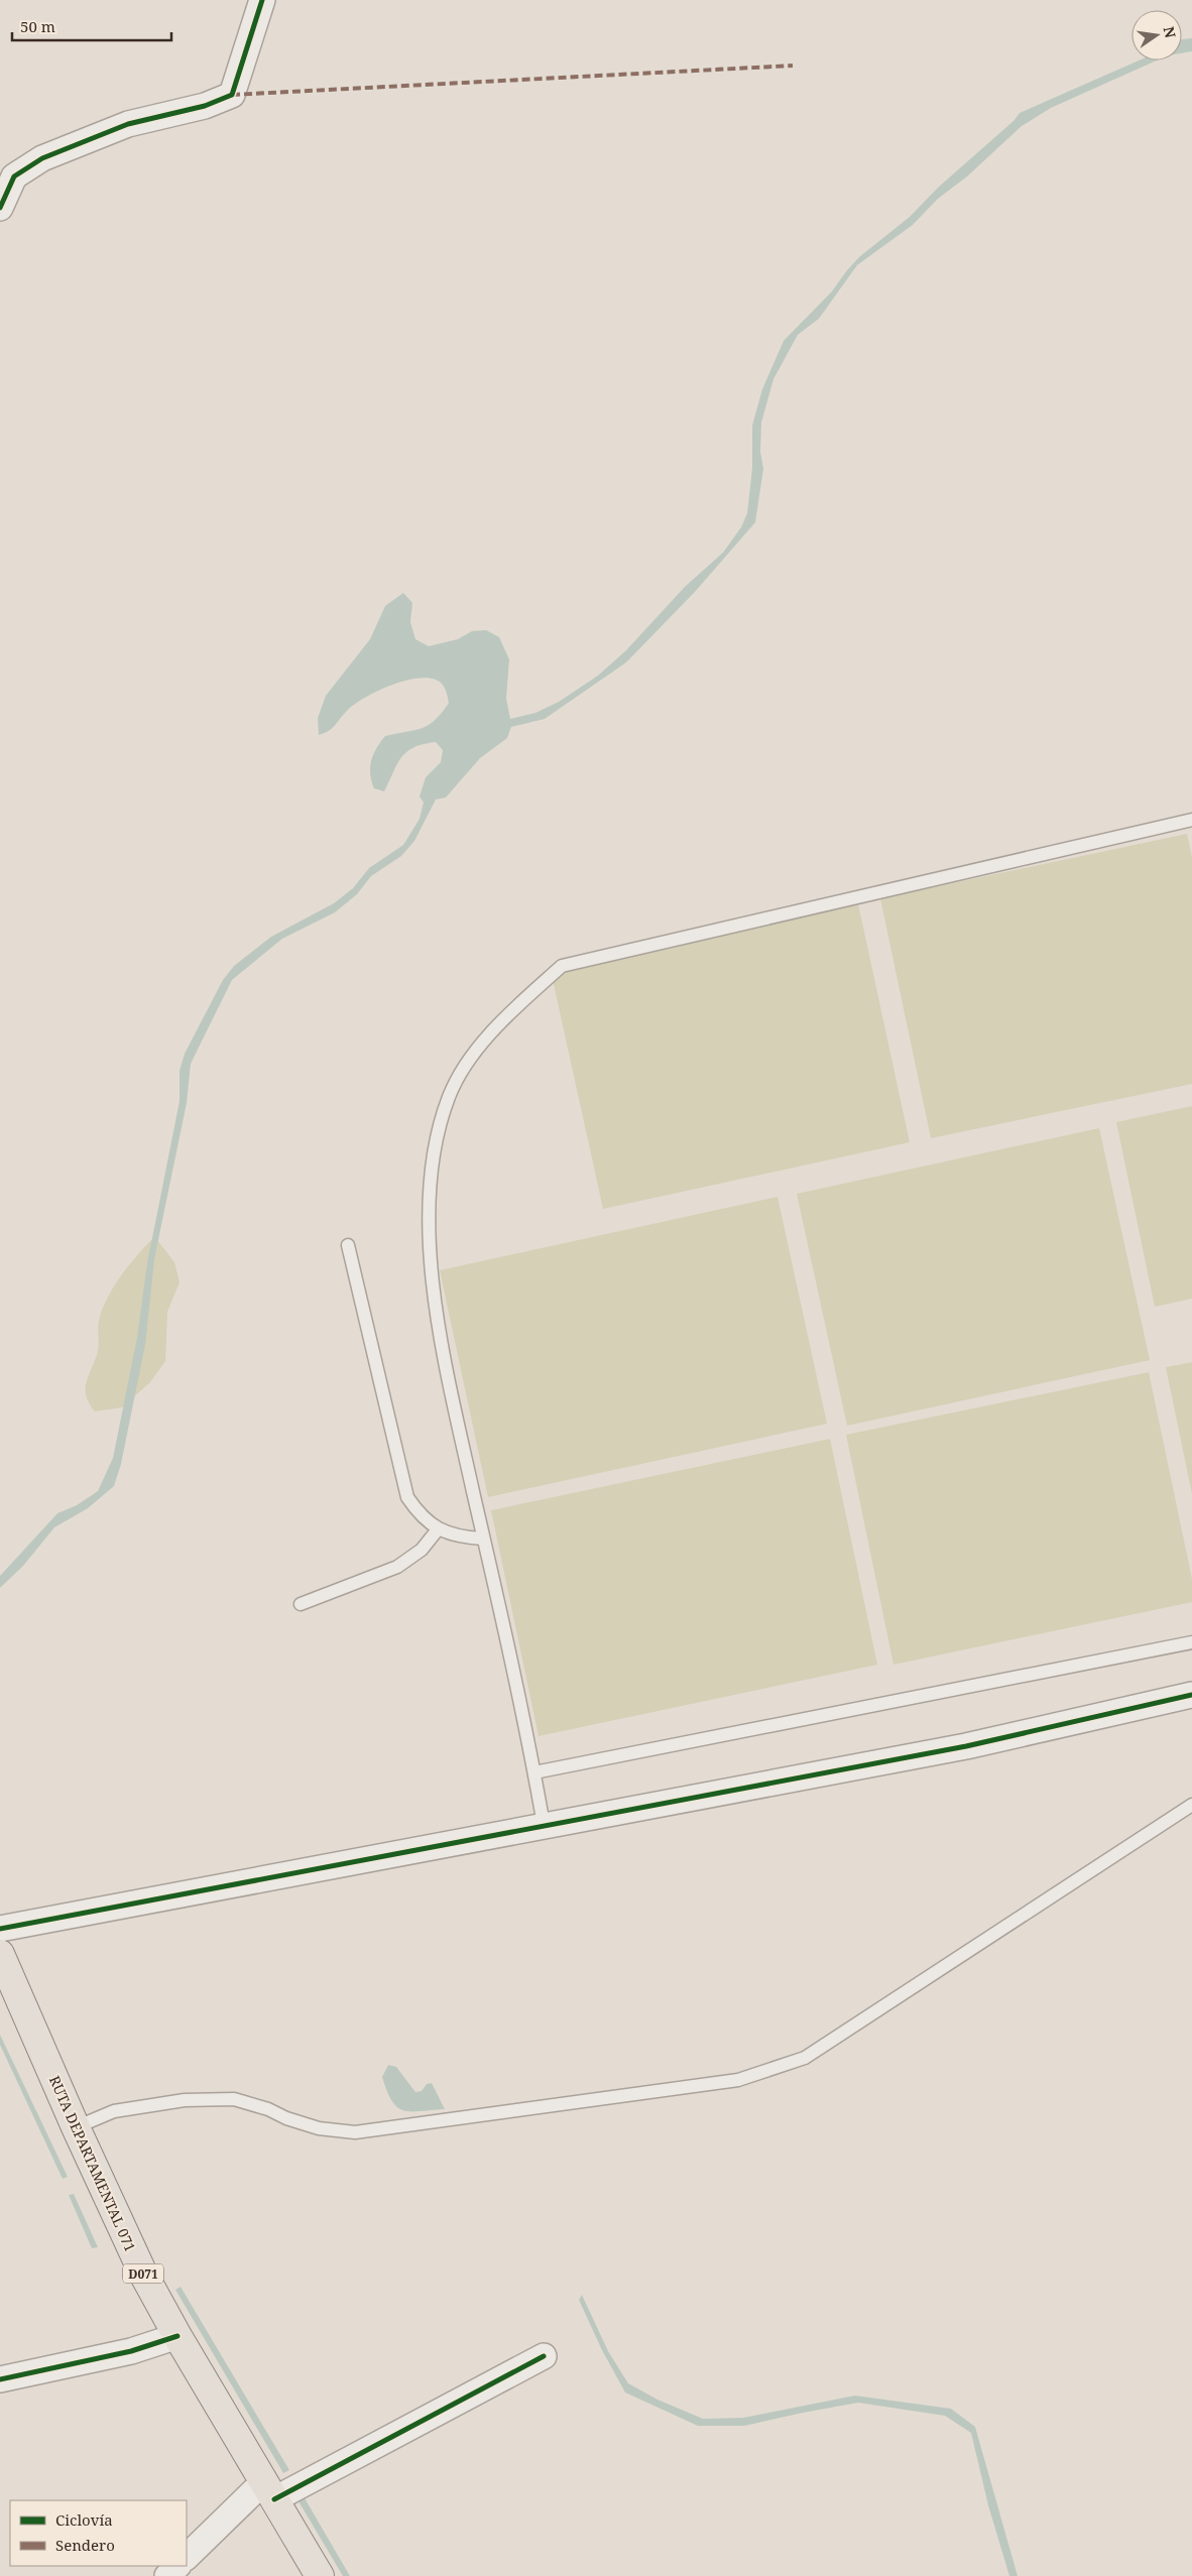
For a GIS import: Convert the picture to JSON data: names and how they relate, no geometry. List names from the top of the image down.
{
  "streets": {
    "main road": ["RUTA DEPARTAMENTAL 071", "D071"]
  },
  "legend": ["Ciclovía", "Sendero"],
  "scale_bar": "50 m",
  "north": "right"
}
